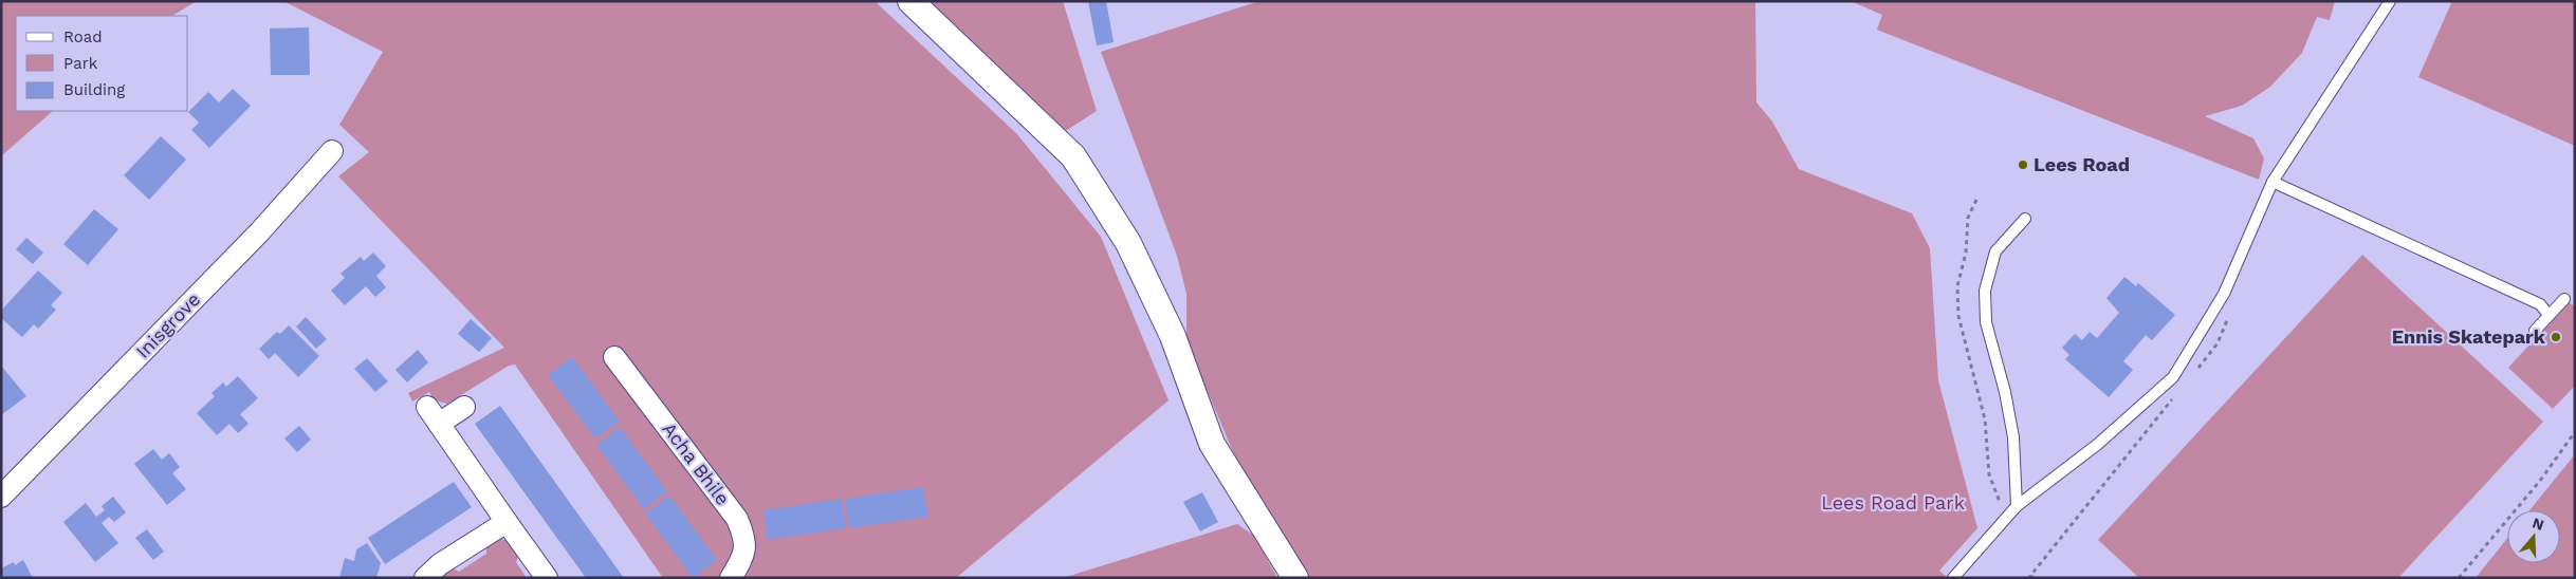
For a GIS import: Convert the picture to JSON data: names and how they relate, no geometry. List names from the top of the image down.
{
  "streets": {
    "street": ["Inisgrove", "Acha Bhile"]
  },
  "parks": ["Lees Road Park"],
  "places": ["Lees Road", "Ennis Skatepark"],
  "legend": ["Road", "Park", "Building"],
  "north": "top"
}
